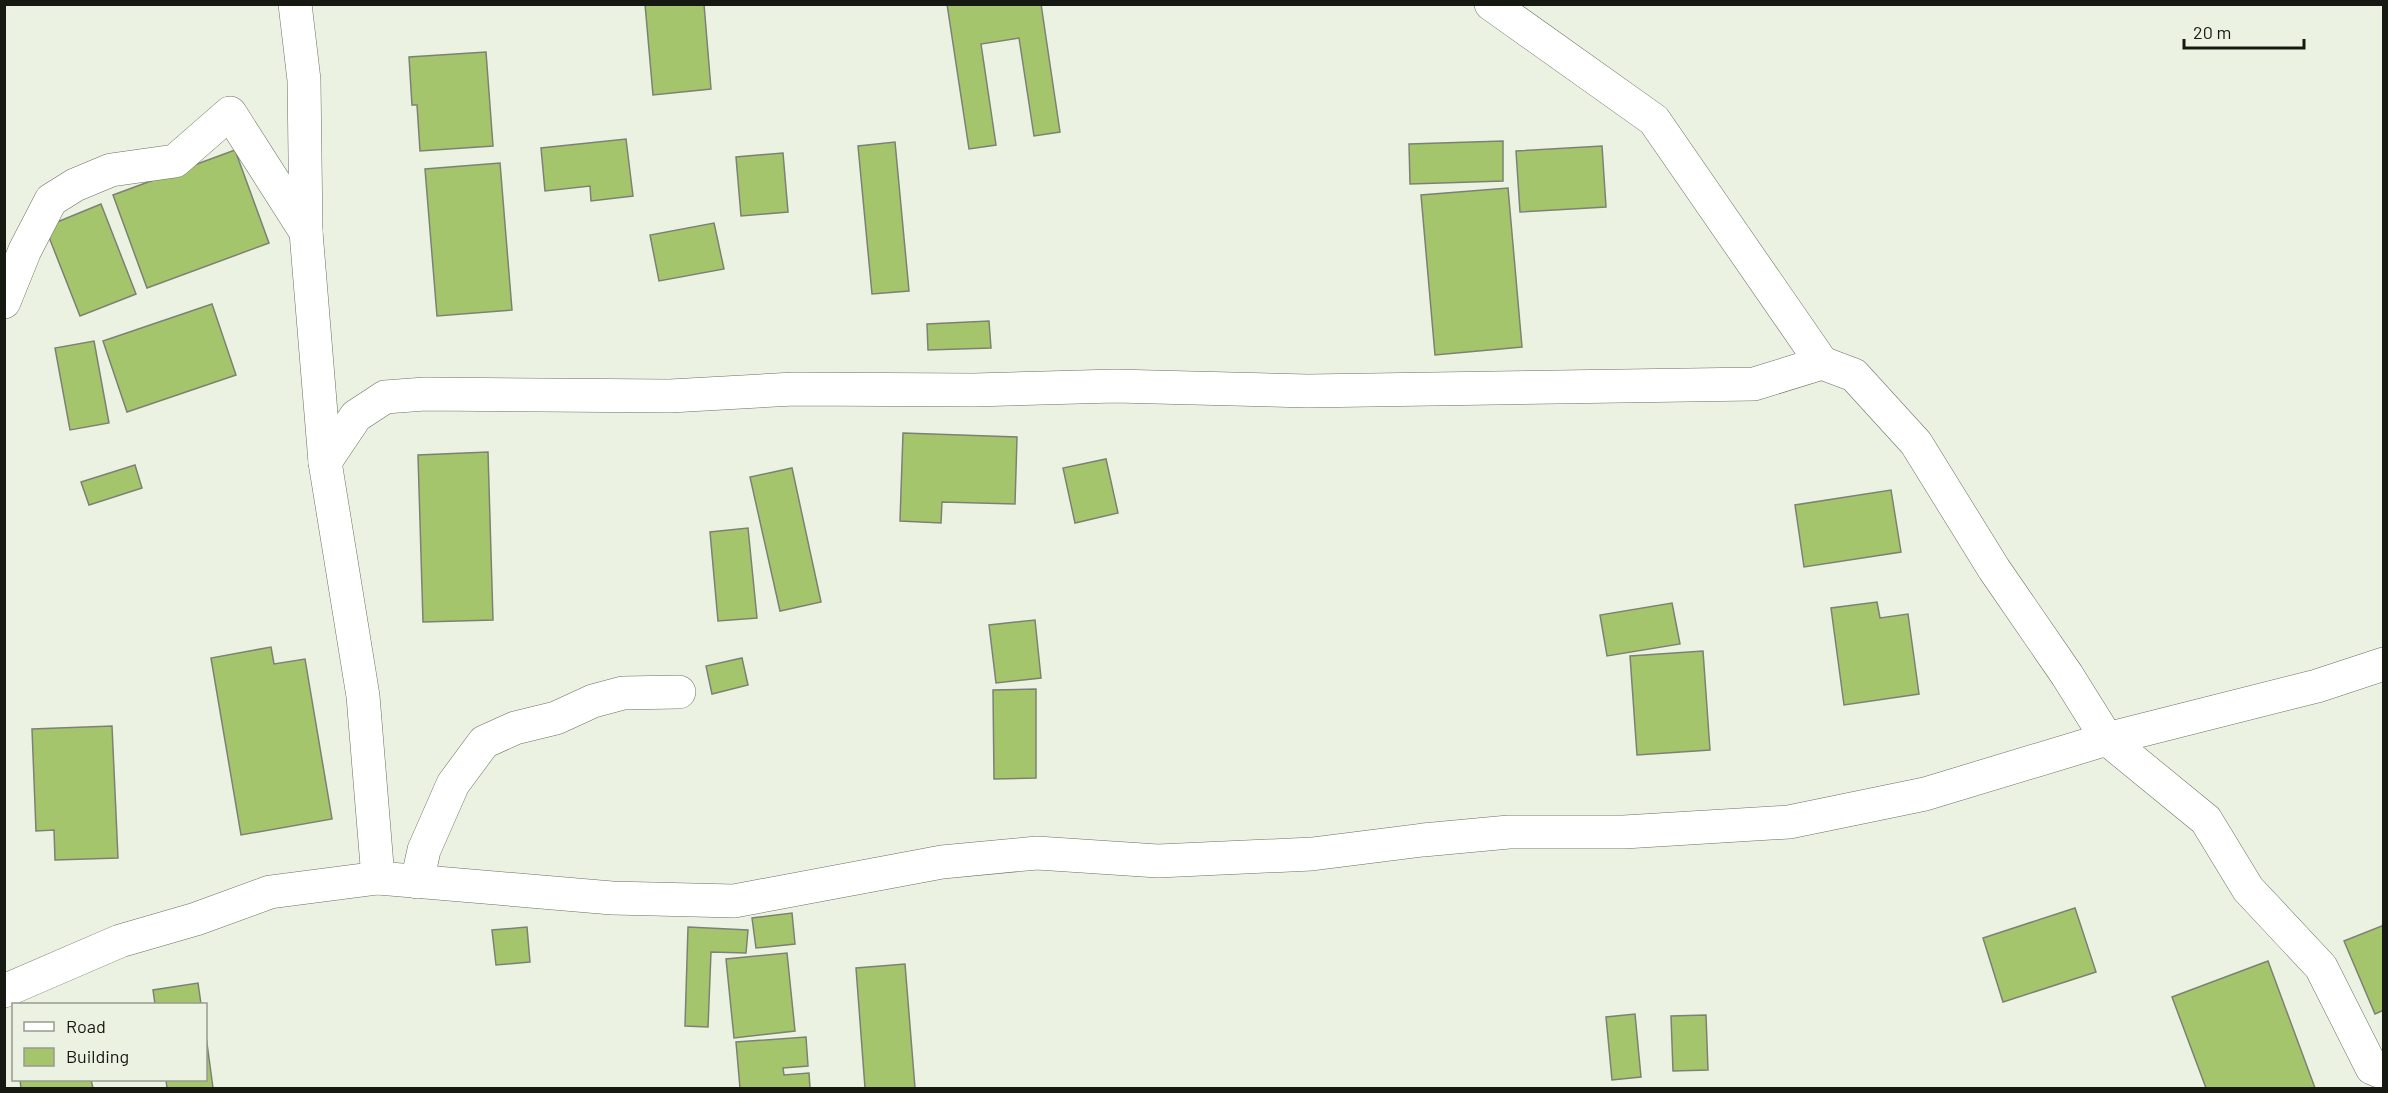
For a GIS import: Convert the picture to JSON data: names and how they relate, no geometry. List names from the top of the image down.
{
  "legend": ["Road", "Building"],
  "scale_bar": "20 m"
}
